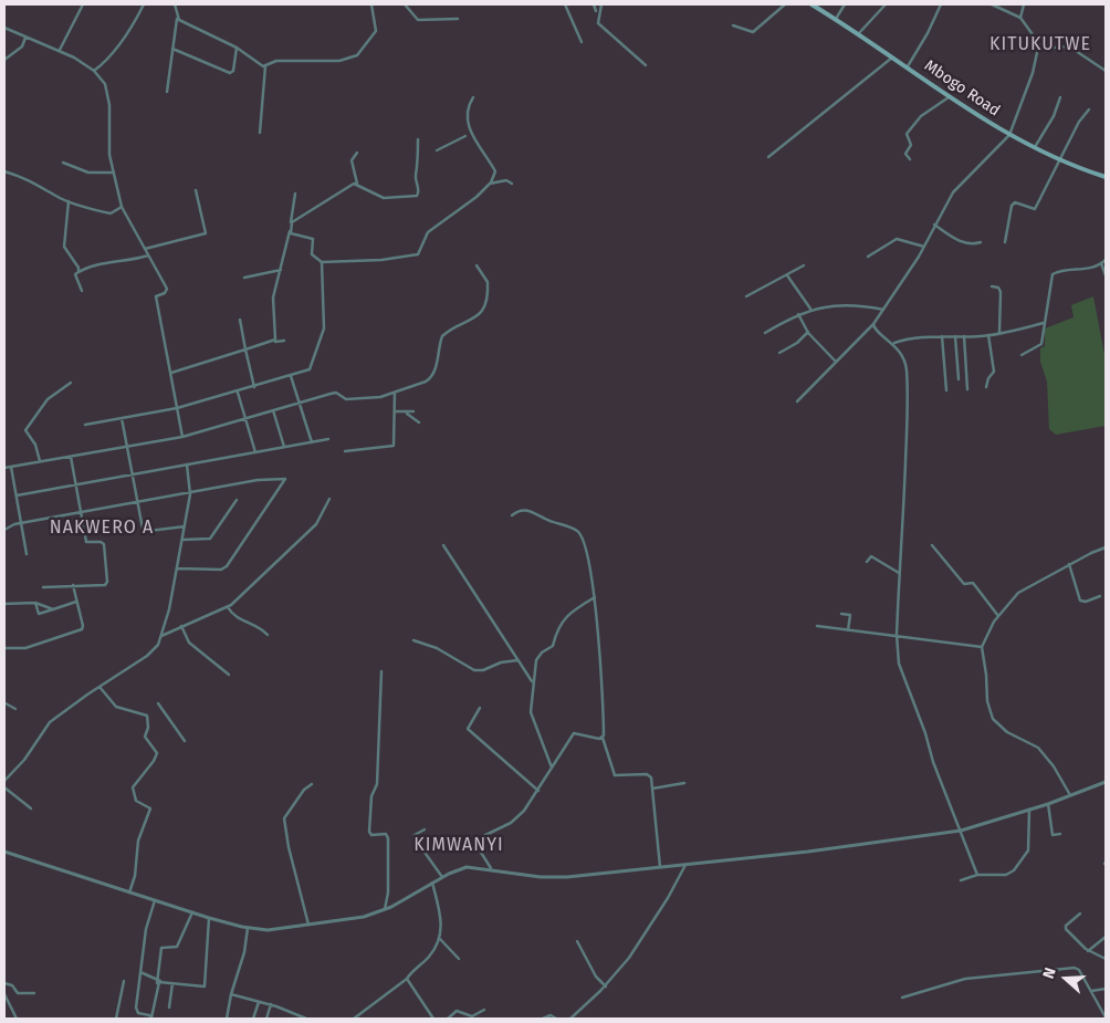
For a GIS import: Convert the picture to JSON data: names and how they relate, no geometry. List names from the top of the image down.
{
  "streets": {
    "main road": ["Mbogo Road"]
  },
  "districts": ["KITUKUTWE", "NAKWERO A", "KIMWANYI"],
  "north": "left"
}
